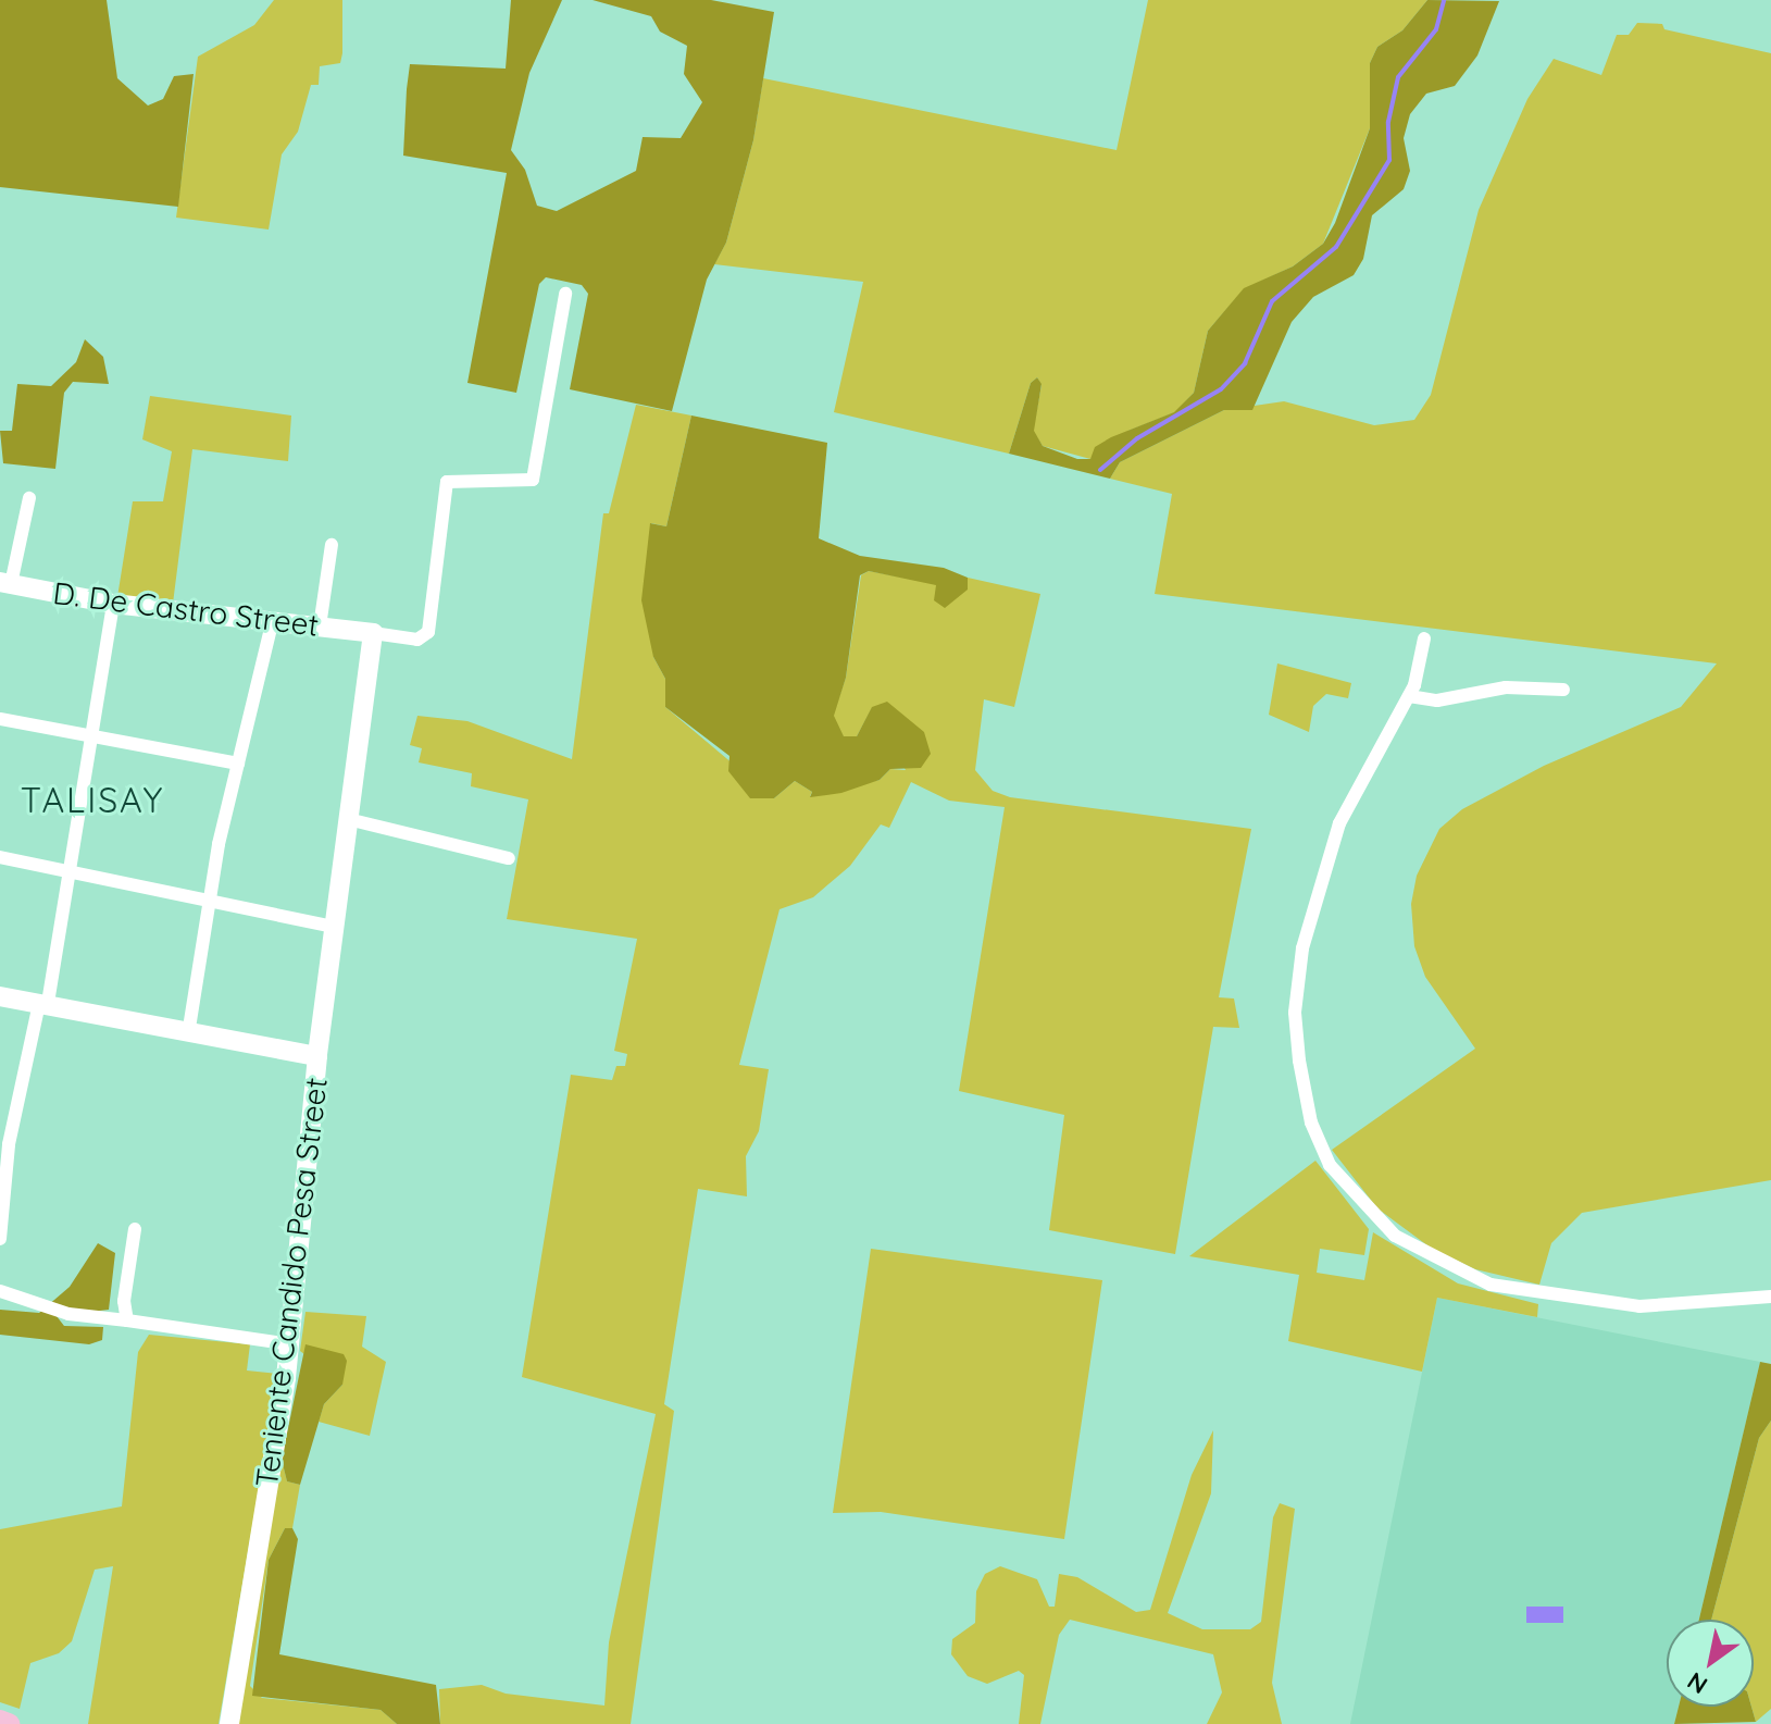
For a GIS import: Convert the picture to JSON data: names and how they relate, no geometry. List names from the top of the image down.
{
  "streets": {
    "street": ["D. De Castro Street", "Teniente Candido Pesa Street"]
  },
  "districts": ["TALISAY"],
  "north": "bottom left"
}
